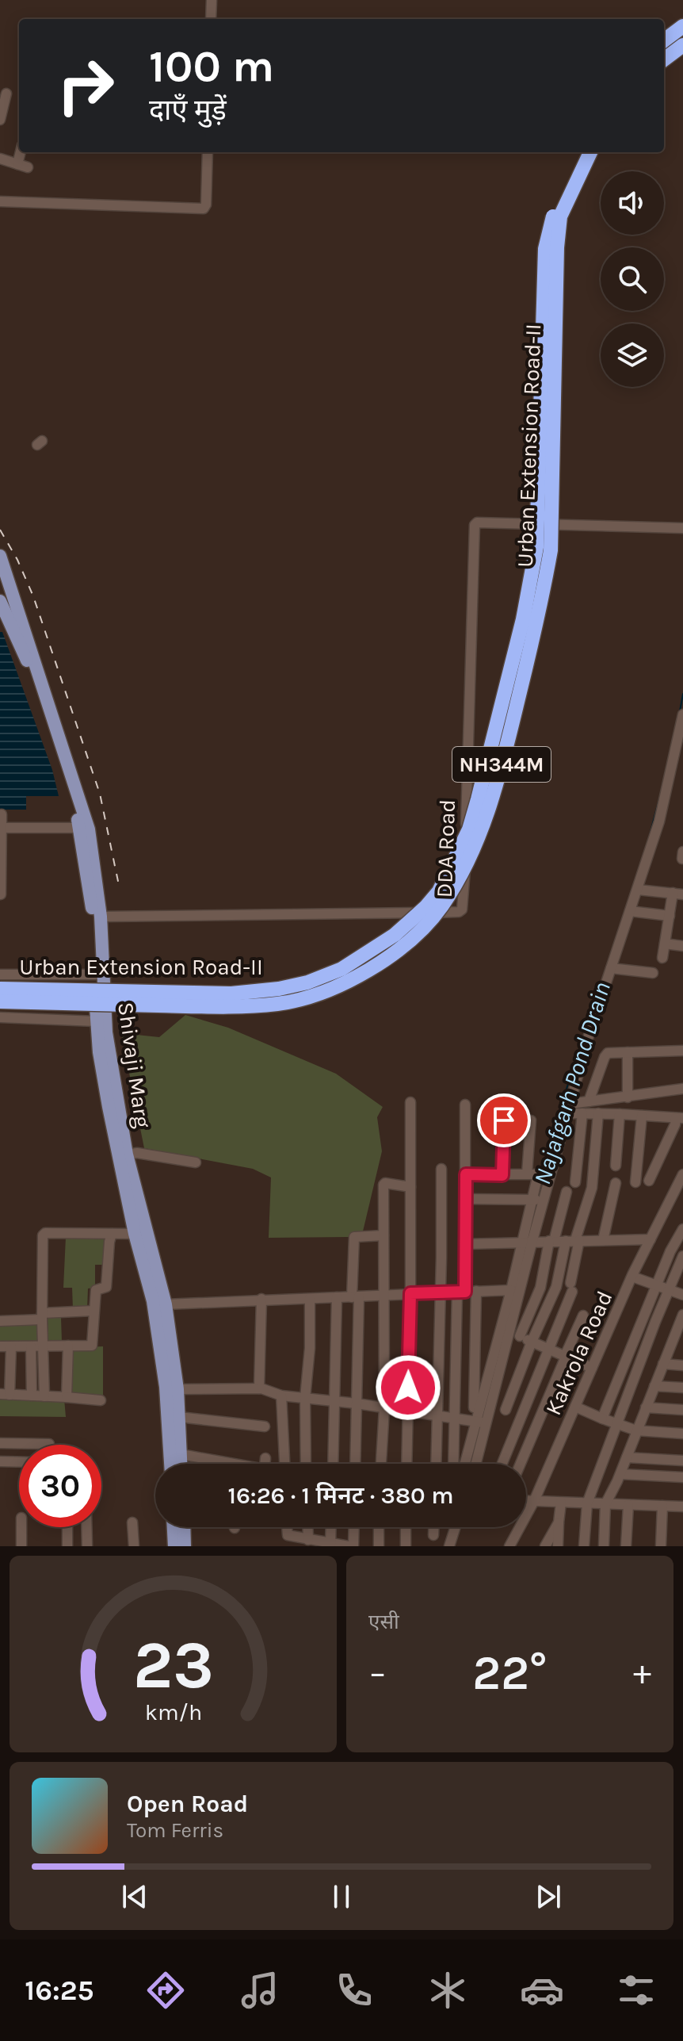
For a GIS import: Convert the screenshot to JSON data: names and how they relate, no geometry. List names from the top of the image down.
{
  "streets": {
    "highway": ["Urban Extension Road-II", "NH344M"],
    "main road": ["Shivaji Marg"],
    "street": ["DDA Road", "Kakrola Road"]
  },
  "crossings": [
    ["DDA Road", "Shivaji Marg"]
  ],
  "water": ["Najafgarh Pond Drain"],
  "page": {
    "turn": ["100 m", "दाएँ मुड़ें"],
    "limit": "30",
    "trip": "16:26 · 1 मिनट · 380 m",
    "tile": "एसी",
    "heat": ["−", "22°", "+"],
    "song": ["Open Road", "Tom Ferris"],
    "tabs": "16:25",
    "gauge": ["23", "km/h"]
  }
}
